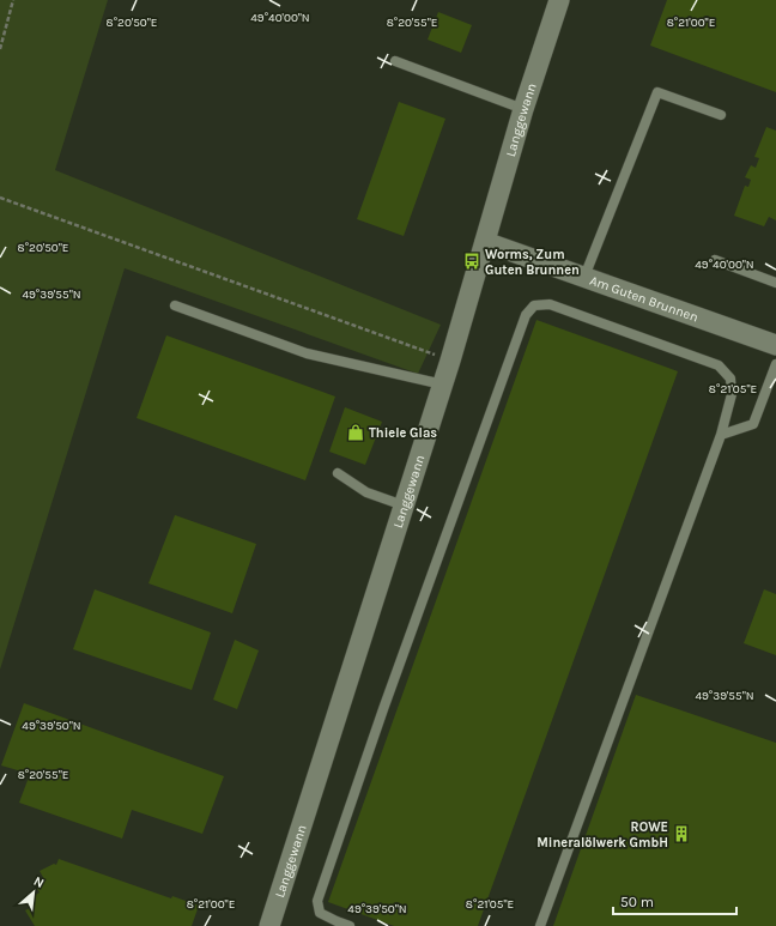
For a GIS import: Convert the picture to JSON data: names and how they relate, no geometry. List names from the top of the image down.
{
  "streets": {
    "street": ["Langgewann", "Am Guten Brunnen"]
  },
  "crossings": [
    ["Langgewann", "Am Guten Brunnen"]
  ],
  "places": {
    "bus stop": ["Worms, Zum Guten Brunnen"],
    "shop": ["Thiele Glas"],
    "building": ["ROWE Mineralölwerk GmbH"]
  },
  "scale_bar": "50 m",
  "north": "top right",
  "coordinates": [
    "49°40'00\"N",
    "8°20'50\"E",
    "8°20'55\"E",
    "8°21'00\"E",
    "49°39'55\"N",
    "8°21'05\"E",
    "49°39'50\"N"
  ]
}
